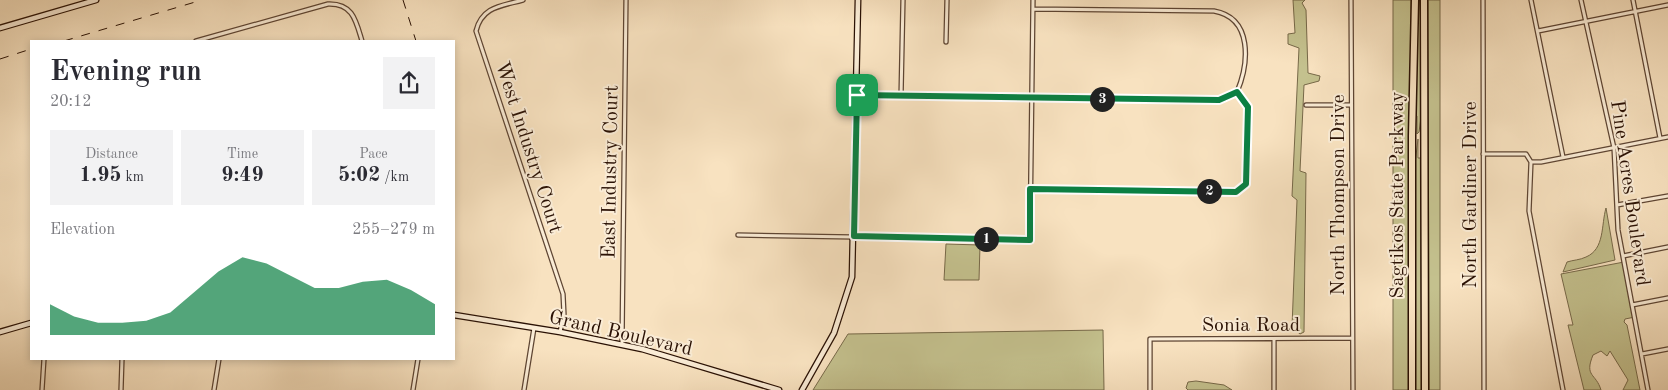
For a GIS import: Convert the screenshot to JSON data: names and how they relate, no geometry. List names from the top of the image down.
{
  "streets": {
    "highway": ["Sagtikos State Parkway"],
    "street": [
      "West Industry Court",
      "East Industry Court",
      "Pine Acres Boulevard",
      "North Thompson Drive",
      "North Gardiner Drive",
      "Sonia Road",
      "Grand Boulevard"
    ]
  },
  "crossings": [
    ["West Industry Court", "Grand Boulevard"],
    ["East Industry Court", "Grand Boulevard"],
    ["North Thompson Drive", "Sonia Road"]
  ],
  "page": {
    "heading": ["Evening run", "20:12"],
    "pins": ["3", "2", "1"],
    "stats": [
      ["Distance", "1.95 km"],
      ["Time", "9:49"],
      ["Pace", "5:02 /km"]
    ],
    "chart": ["Elevation", "255–279 m"]
  }
}
